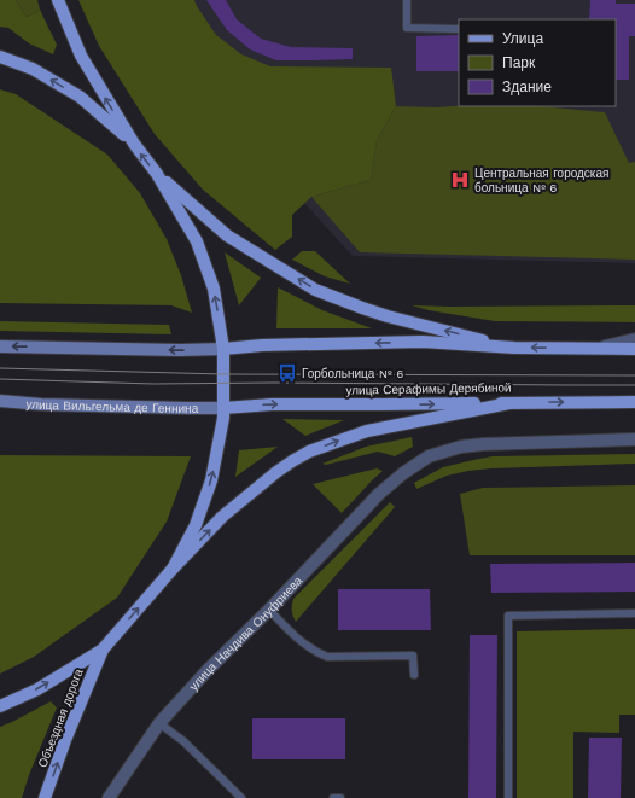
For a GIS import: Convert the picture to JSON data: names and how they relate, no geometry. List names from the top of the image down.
{
  "streets": {
    "main road": ["улица Серафимы Дерябиной", "улица Вильгельма де Геннина", "Объездная дорога"],
    "street": ["улица Начдива Онуфриева"]
  },
  "crossings": [
    ["улица Серафимы Дерябиной", "улица Вильгельма де Геннина"]
  ],
  "one_way": ["Объездная дорога"],
  "places": {
    "hospital": ["Центральная городская больница № 6"],
    "bus stop": ["Горбольница № 6"]
  },
  "legend": ["Улица", "Парк", "Здание"]
}
